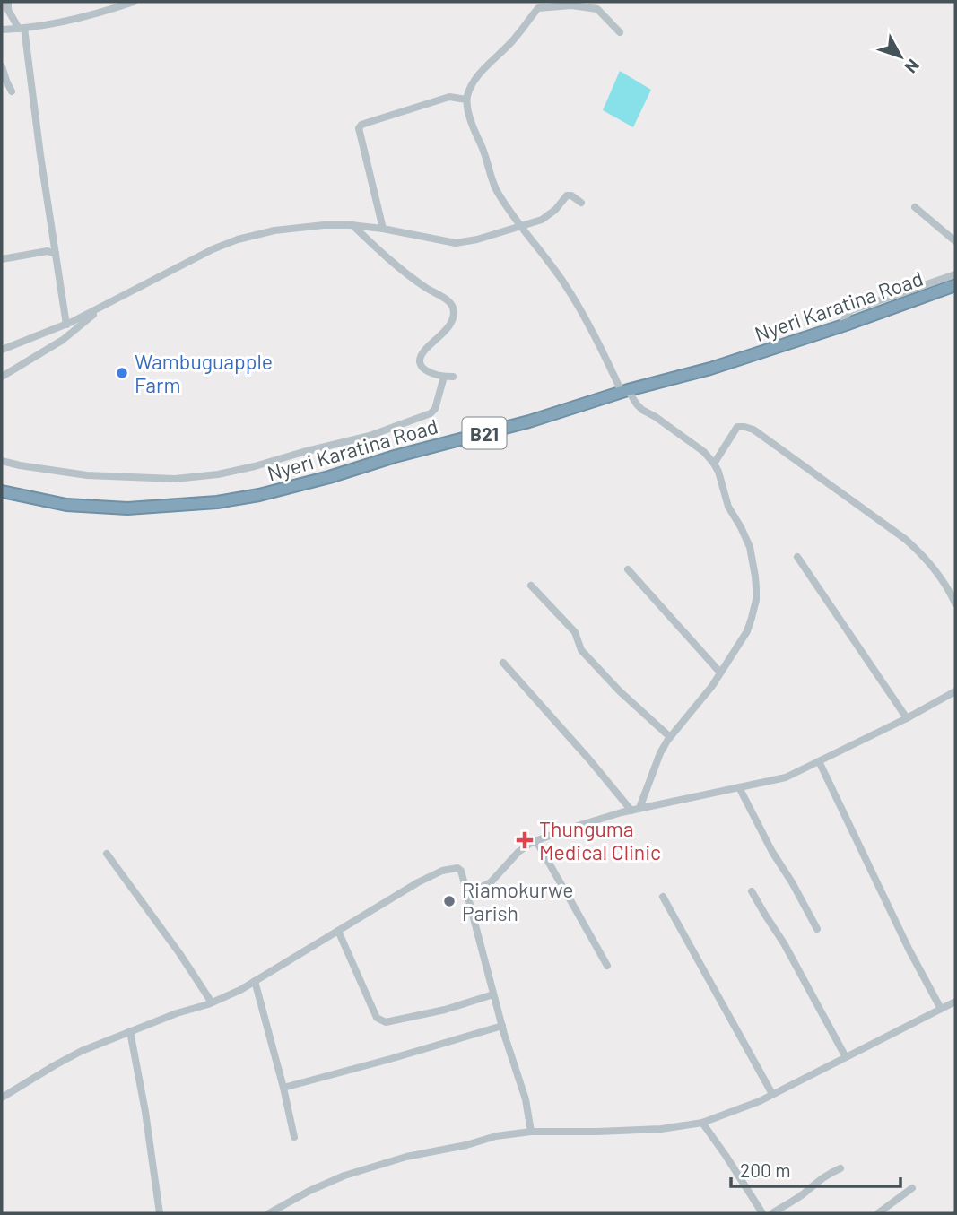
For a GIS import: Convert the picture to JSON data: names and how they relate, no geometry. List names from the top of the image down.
{
  "streets": {
    "highway": ["Nyeri Karatina Road", "B21"]
  },
  "places": {
    "other": ["Wambuguapple Farm", "Riamokurwe Parish"],
    "health": ["Thunguma Medical Clinic"]
  },
  "scale_bar": "200 m",
  "north": "bottom right"
}
